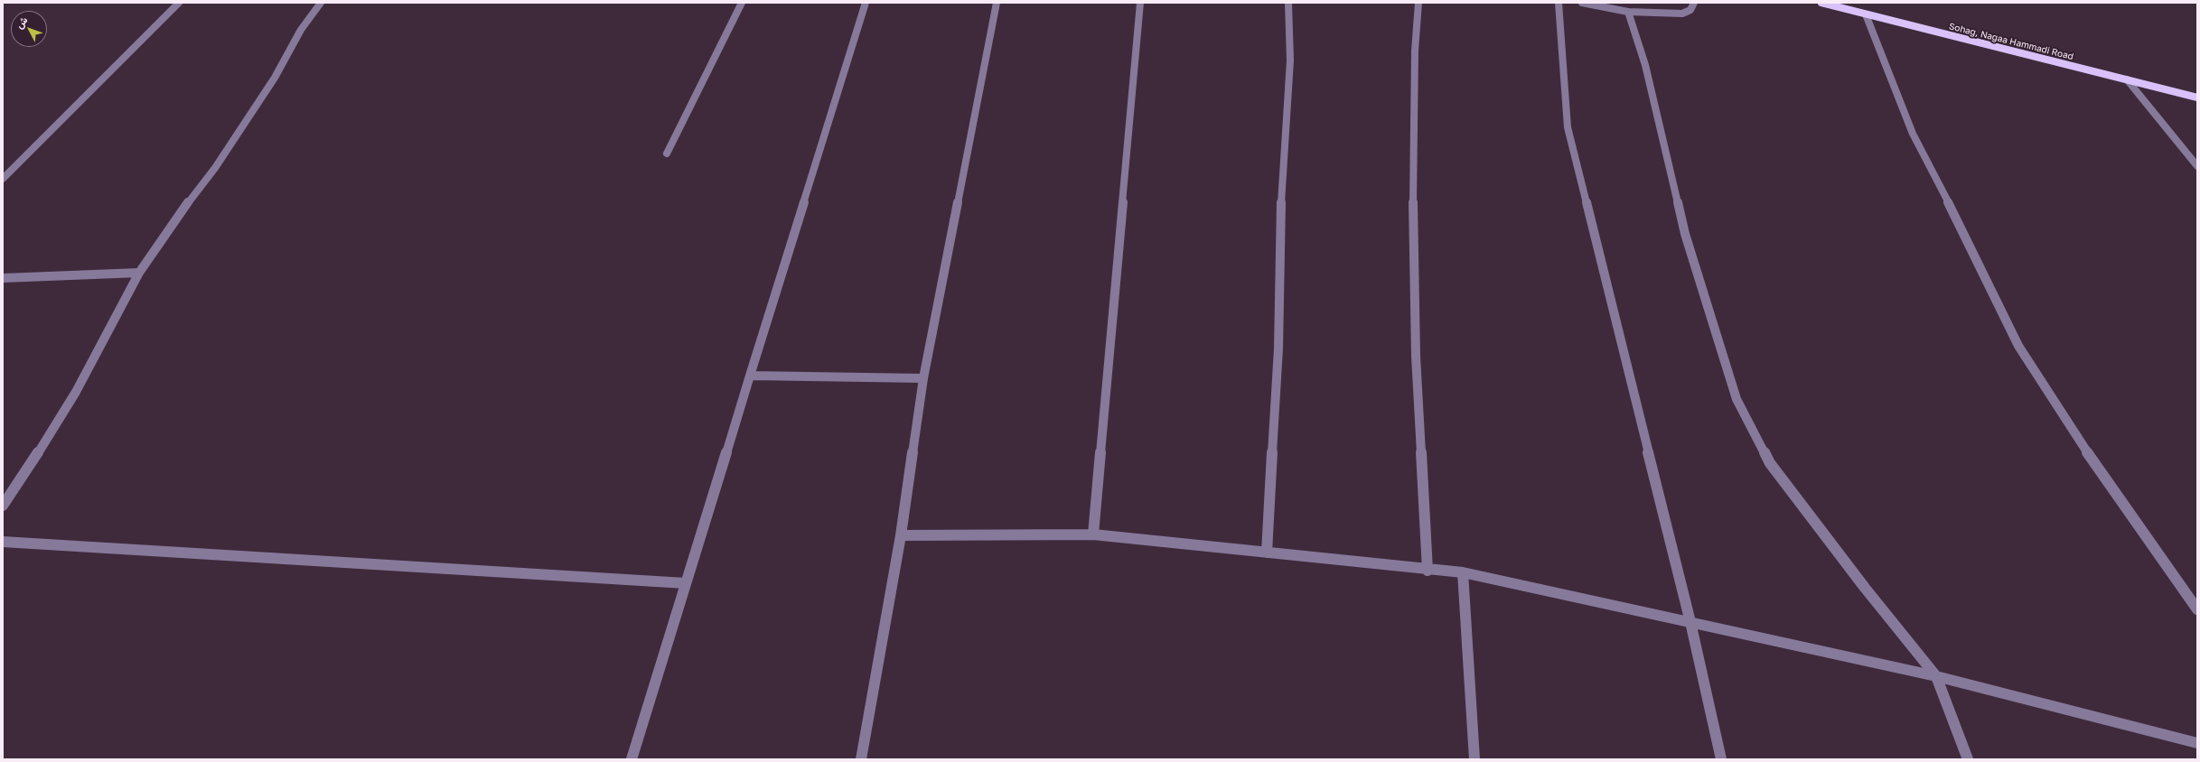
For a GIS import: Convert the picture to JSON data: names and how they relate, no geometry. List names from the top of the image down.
{
  "streets": {
    "main road": ["Sohag, Nagaa Hammadi Road"]
  },
  "north": "top left"
}
